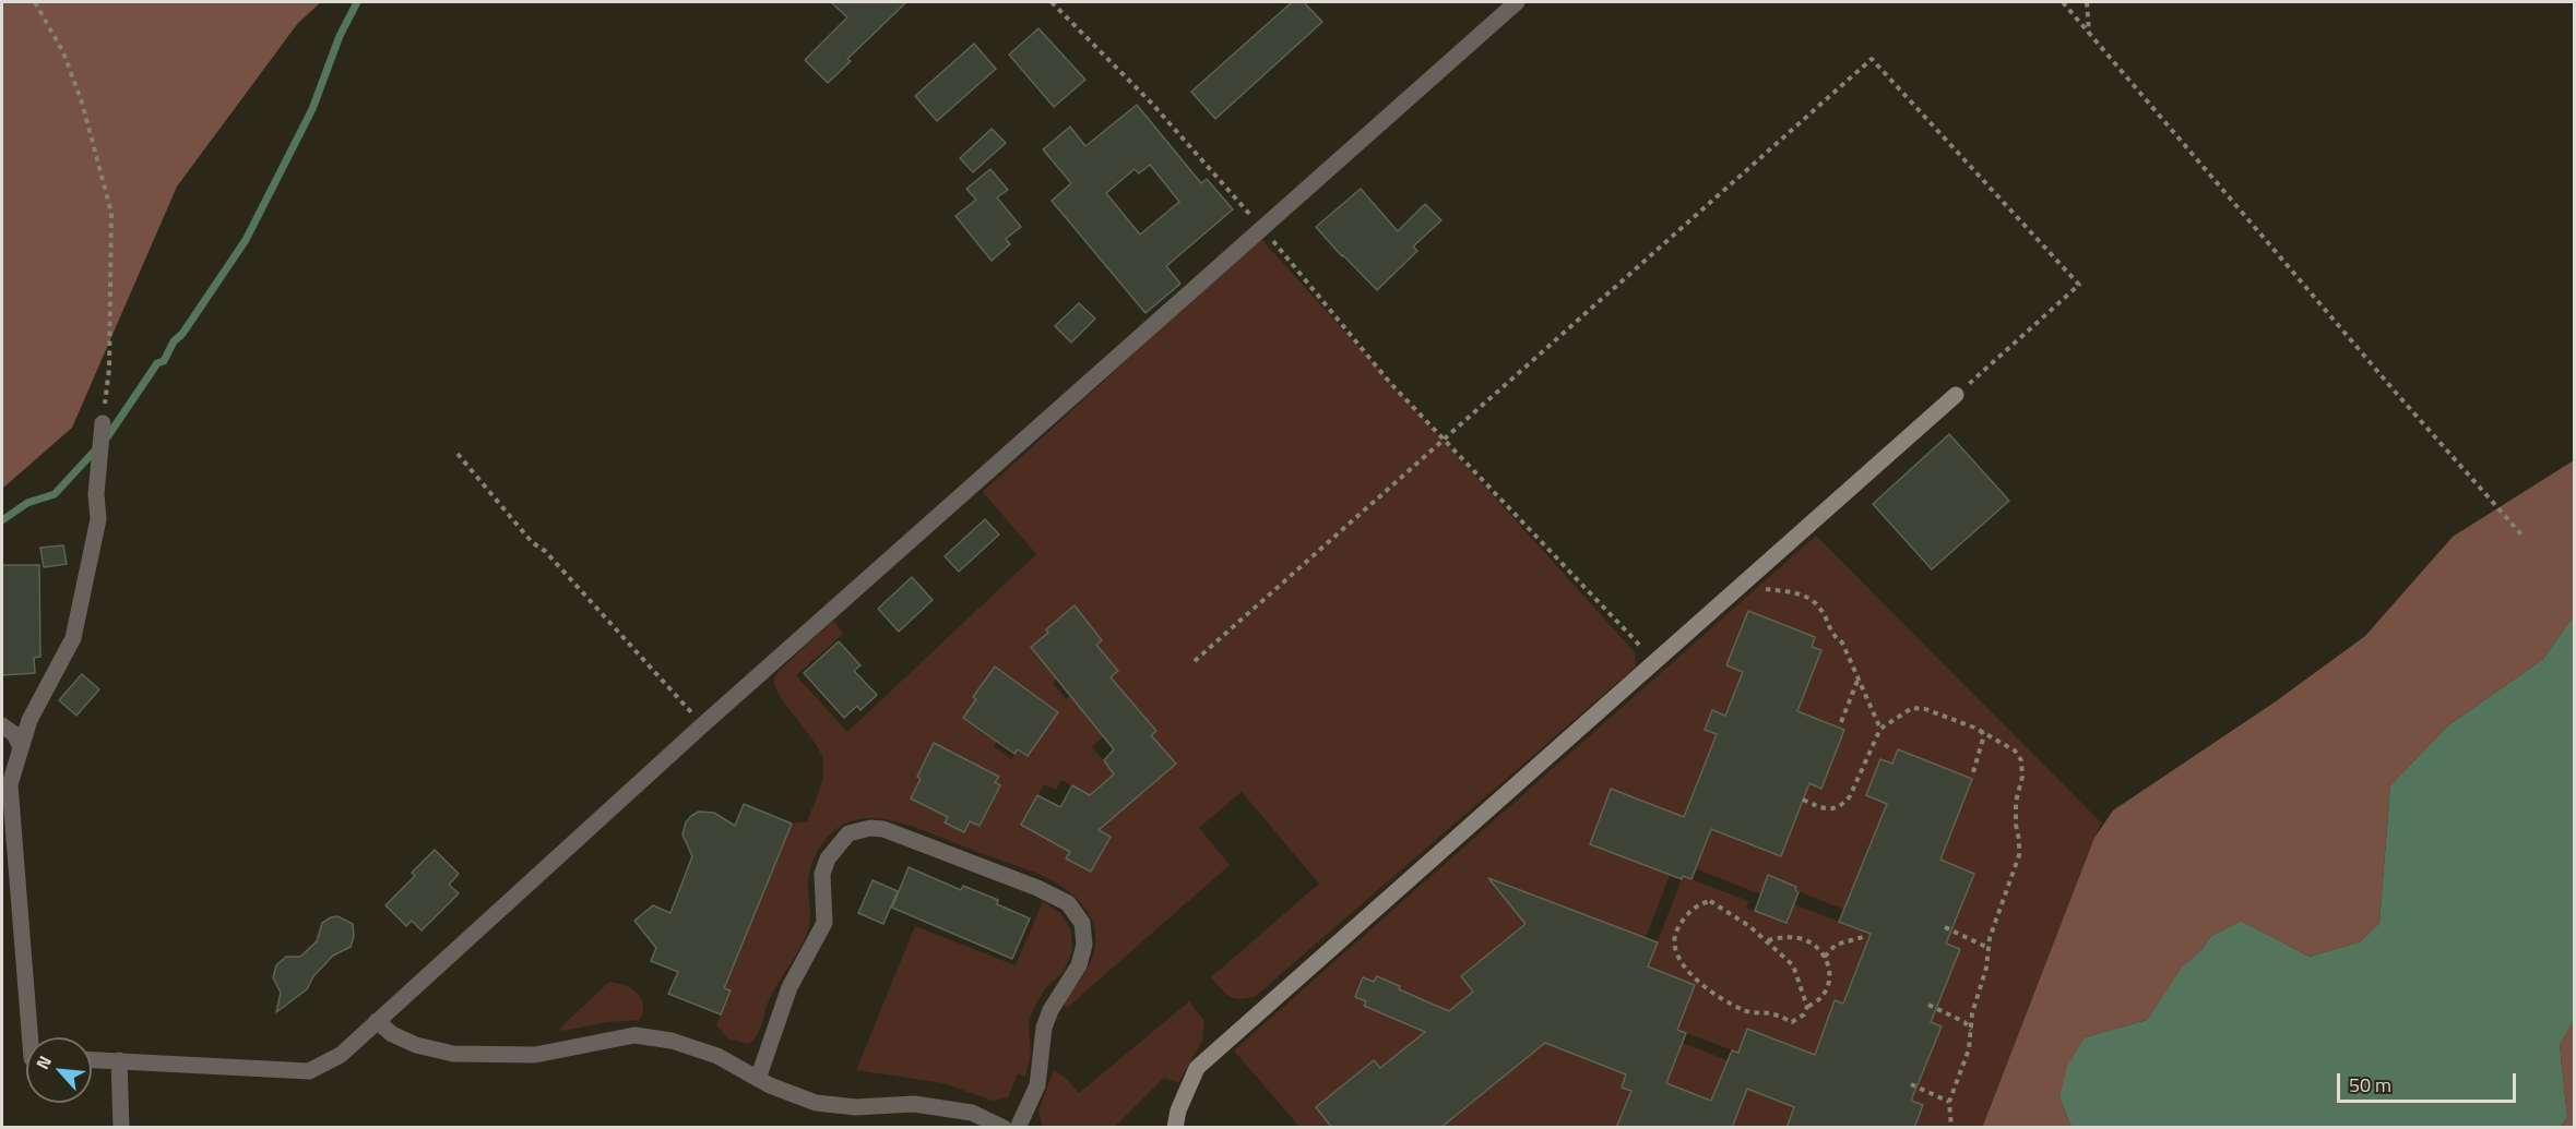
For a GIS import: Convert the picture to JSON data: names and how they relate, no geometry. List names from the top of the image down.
{
  "scale_bar": "50 m",
  "north": "top left"
}
